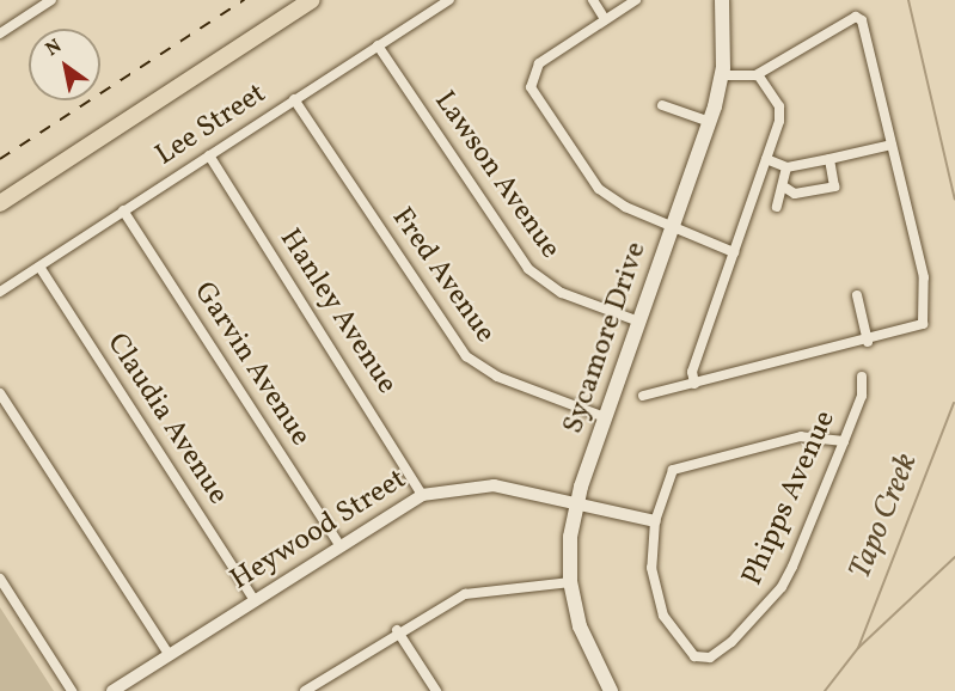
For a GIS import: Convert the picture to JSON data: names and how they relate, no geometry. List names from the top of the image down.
{
  "streets": {
    "main road": ["Sycamore Drive"],
    "street": [
      "Lee Street",
      "Lawson Avenue",
      "Fred Avenue",
      "Hanley Avenue",
      "Garvin Avenue",
      "Claudia Avenue",
      "Phipps Avenue",
      "Heywood Street"
    ]
  },
  "crossings": [
    ["Lee Street", "Lawson Avenue"],
    ["Lee Street", "Fred Avenue"],
    ["Lee Street", "Hanley Avenue"],
    ["Lee Street", "Garvin Avenue"],
    ["Lee Street", "Claudia Avenue"],
    ["Lawson Avenue", "Sycamore Drive"],
    ["Fred Avenue", "Sycamore Drive"],
    ["Hanley Avenue", "Heywood Street"],
    ["Sycamore Drive", "Heywood Street"],
    ["Garvin Avenue", "Heywood Street"],
    ["Claudia Avenue", "Heywood Street"],
    ["Phipps Avenue", "Heywood Street"]
  ],
  "water": ["Tapo Creek"],
  "north": "top left"
}
